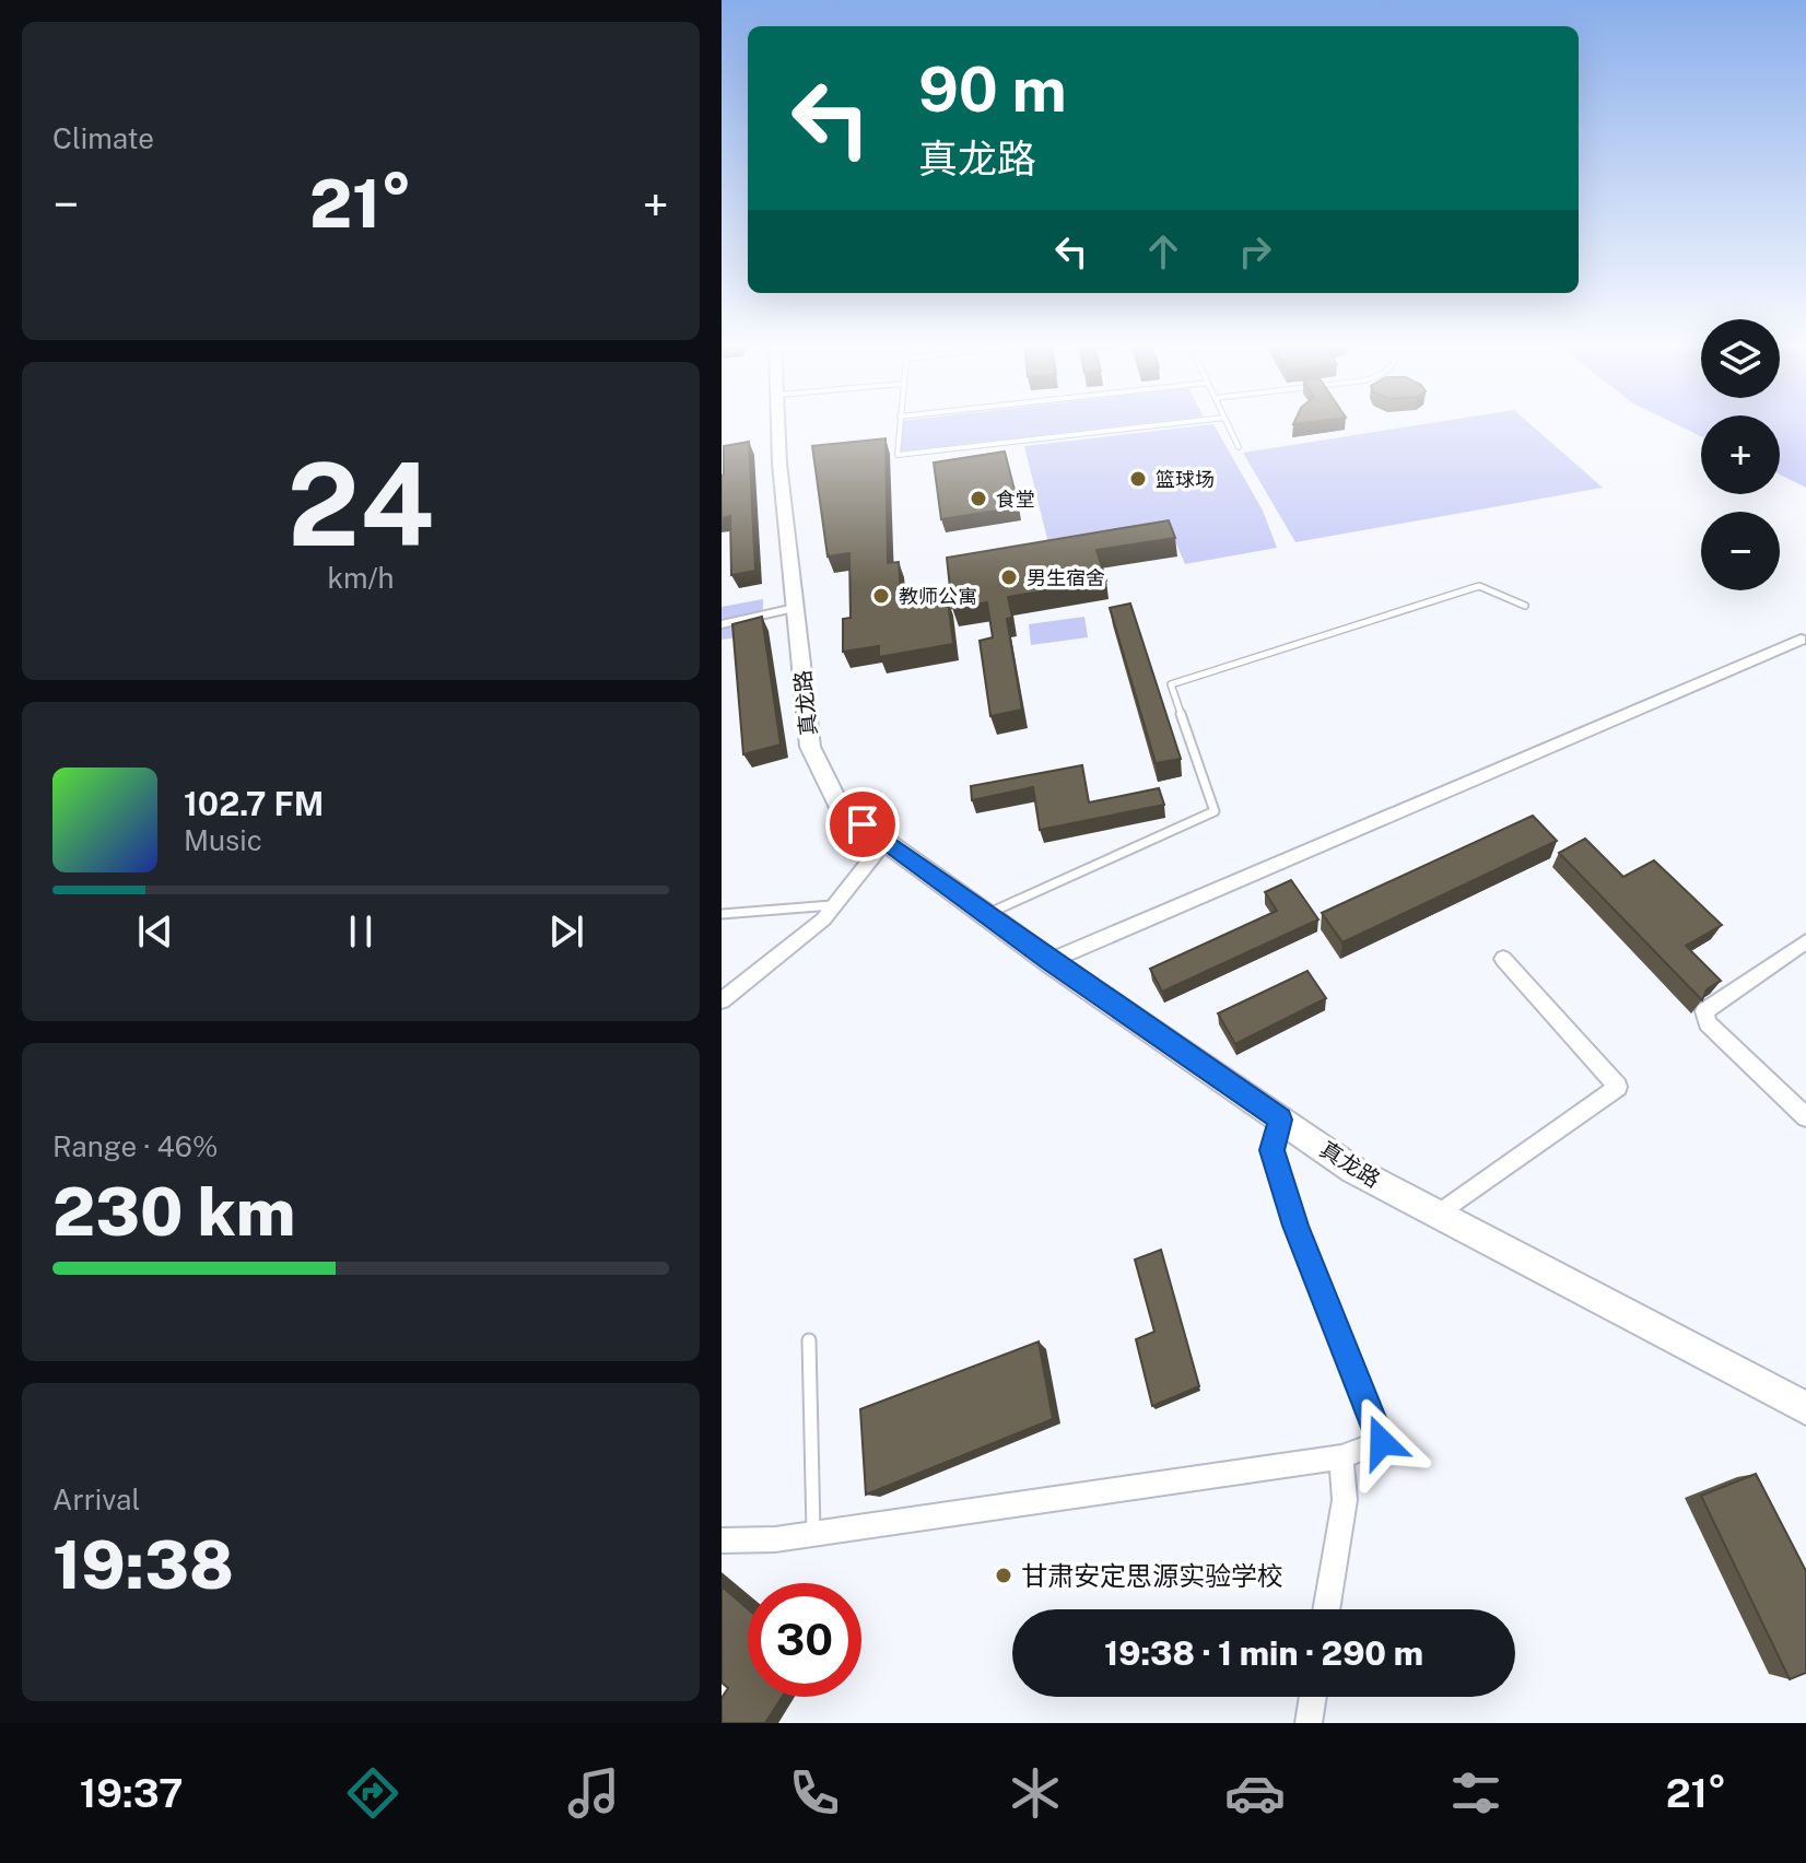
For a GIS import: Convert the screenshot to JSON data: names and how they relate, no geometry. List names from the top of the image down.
{
  "streets": {
    "main road": ["真龙路"]
  },
  "places": [
    "篮球场",
    "食堂",
    "男生宿舍",
    "教师公寓",
    "甘肃安定思源实验学校"
  ],
  "page": {
    "tile": [
      "Climate",
      ["24", "km/h"],
      ["Range · 46%", "230 km"],
      ["Arrival", "19:38"]
    ],
    "turn": ["90 m", "真龙路"],
    "heat": ["−", "21°", "+"],
    "map_buttons": ["+", "−"],
    "song": ["102.7 FM", "Music"],
    "limit": "30",
    "trip": "19:38 · 1 min · 290 m",
    "tabs": ["19:37", "21°"]
  }
}
